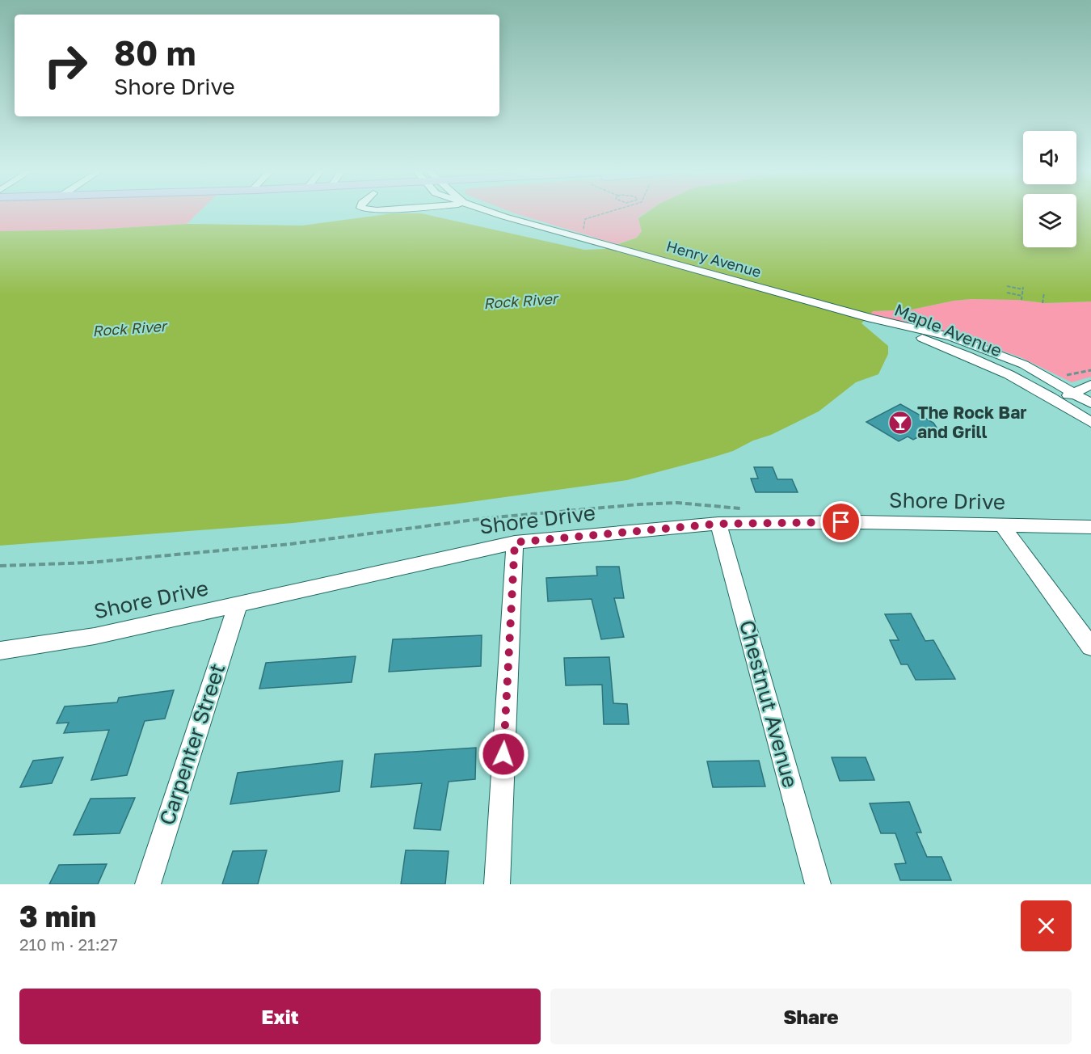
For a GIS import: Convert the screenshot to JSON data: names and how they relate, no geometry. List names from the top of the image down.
{
  "streets": {
    "street": [
      "Henry Avenue",
      "Maple Avenue",
      "Shore Drive",
      "Chestnut Avenue",
      "Carpenter Street"
    ]
  },
  "crossings": [
    ["Henry Avenue", "Maple Avenue"],
    ["Shore Drive", "Chestnut Avenue"],
    ["Shore Drive", "Carpenter Street"]
  ],
  "water": ["Rock River"],
  "places": {
    "bar": ["The Rock Bar and Grill"]
  },
  "page": {
    "turn": ["80 m", "Shore Drive"],
    "heading": ["3 min", "210 m · 21:27"],
    "buttons": ["Exit", "Share"]
  }
}
